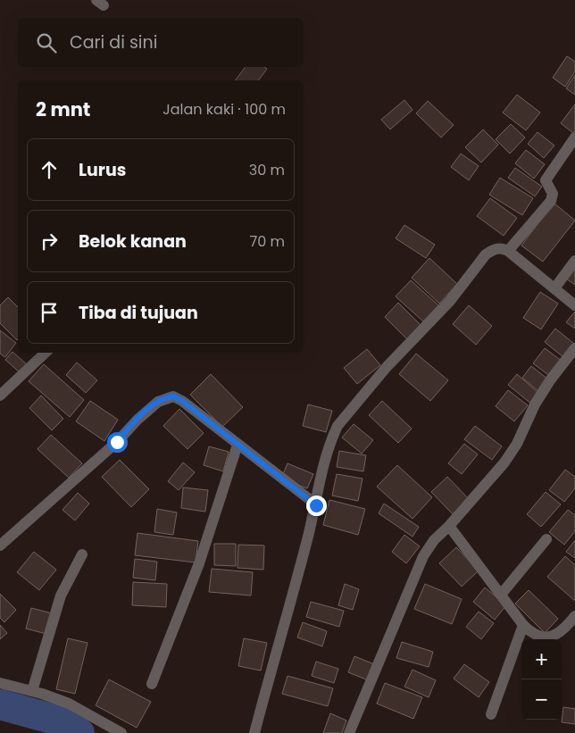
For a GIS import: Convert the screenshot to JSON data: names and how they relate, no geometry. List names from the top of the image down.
{
  "page": {
    "search": "Cari di sini",
    "heading": ["2 mnt", "Jalan kaki · 100 m"],
    "list": [
      ["Lurus", "30 m"],
      ["Belok kanan", "70 m"],
      "Tiba di tujuan"
    ],
    "map_buttons": ["+", "−"]
  }
}
